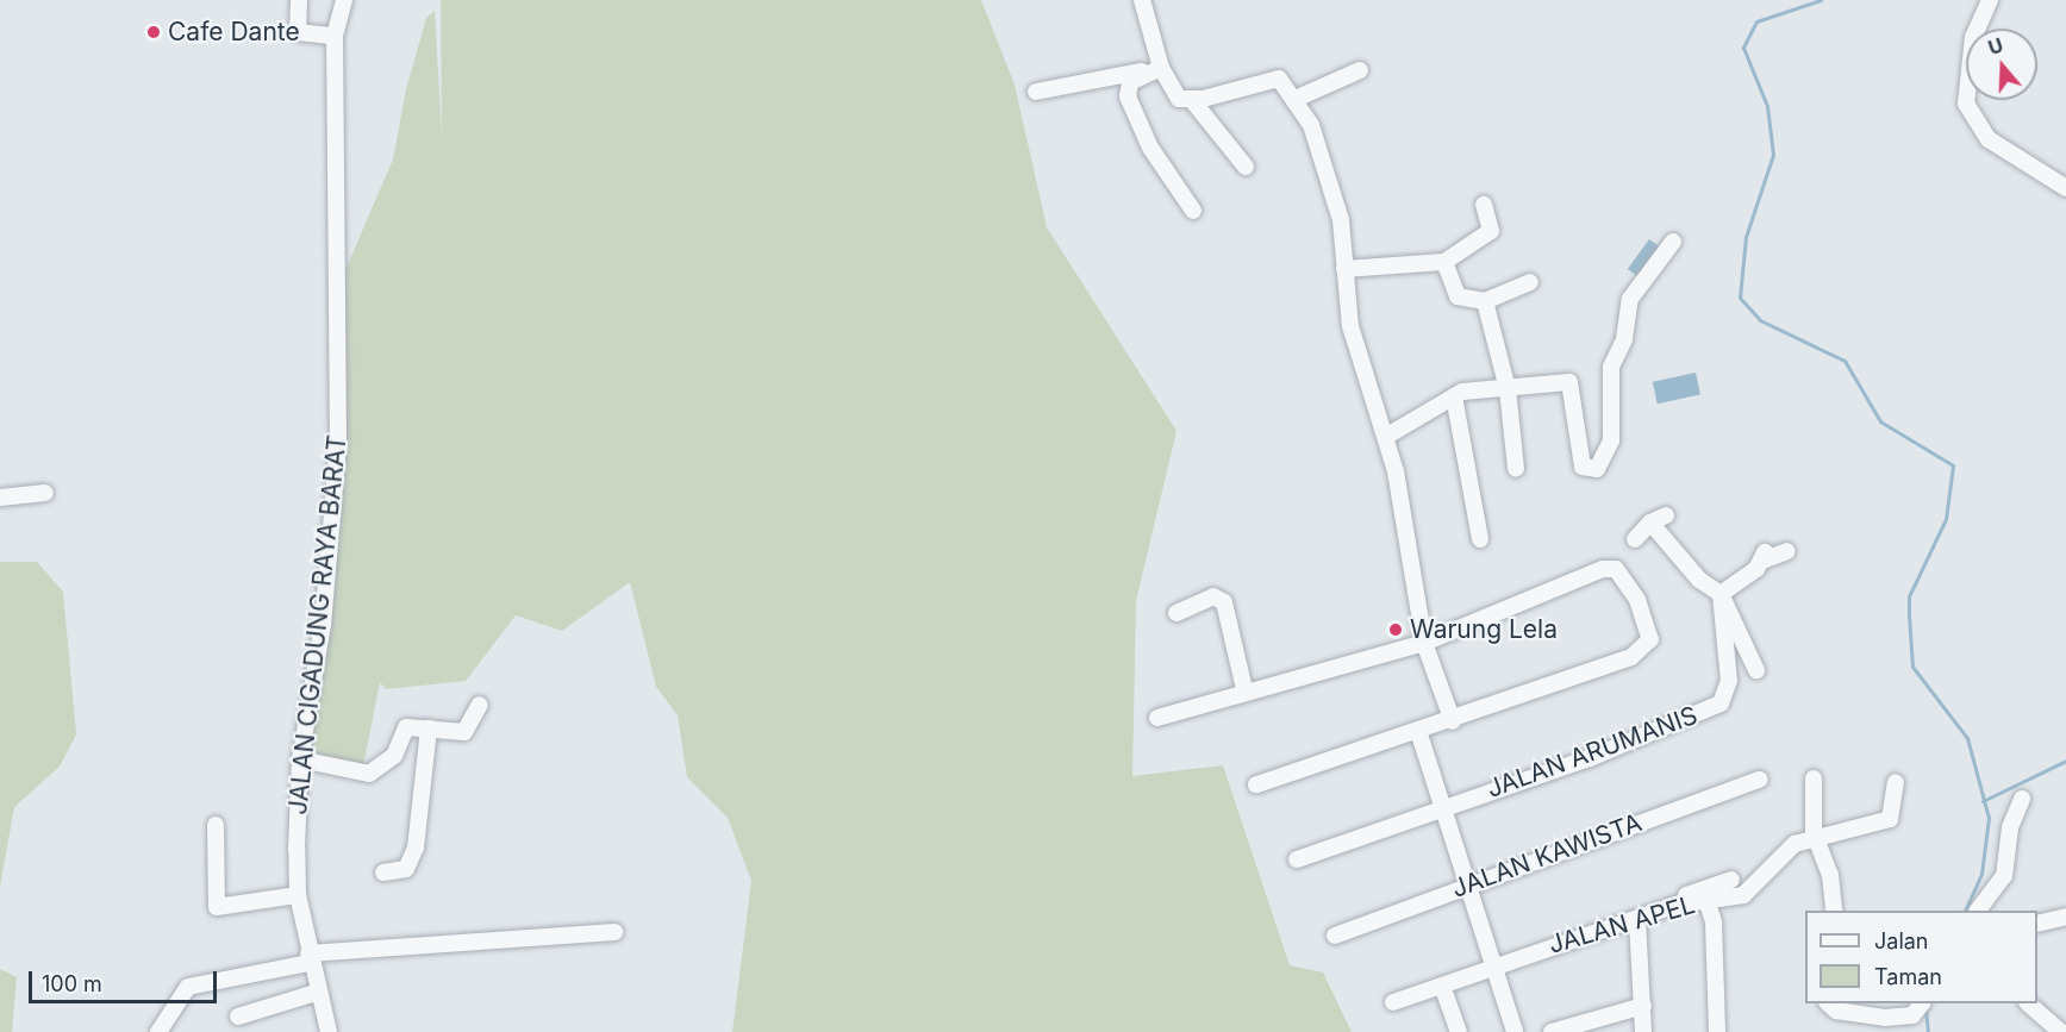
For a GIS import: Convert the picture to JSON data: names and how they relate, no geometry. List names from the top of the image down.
{
  "streets": {
    "street": [
      "JALAN CIGADUNG RAYA BARAT",
      "JALAN ARUMANIS",
      "JALAN KAWISTA",
      "JALAN APEL"
    ]
  },
  "places": ["Cafe Dante", "Warung Lela"],
  "legend": ["Jalan", "Taman"],
  "scale_bar": "100 m",
  "north": "top"
}
